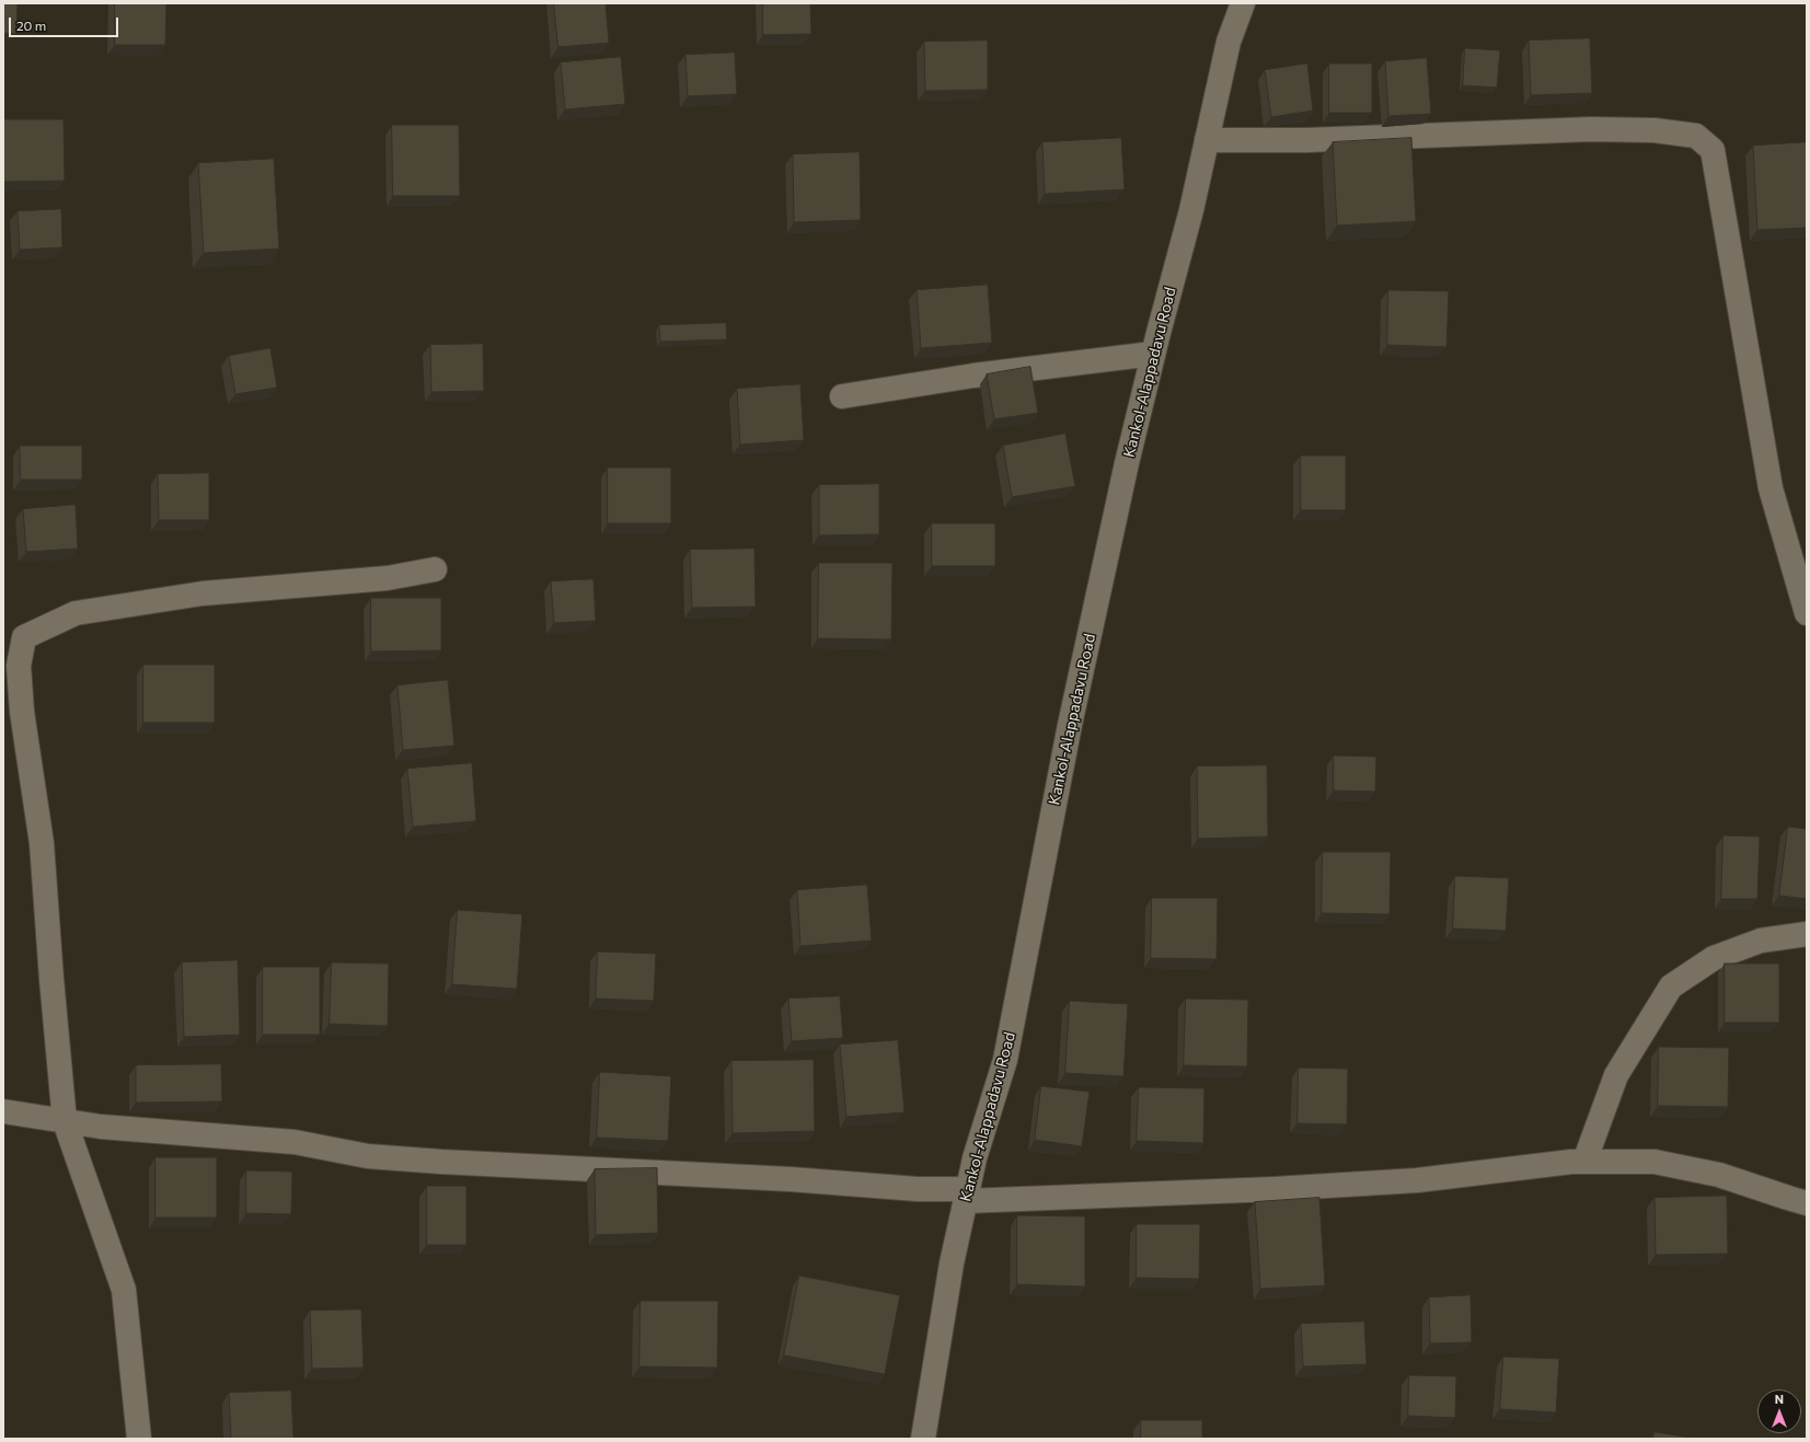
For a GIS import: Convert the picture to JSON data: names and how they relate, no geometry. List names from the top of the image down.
{
  "streets": {
    "street": ["Kankol-Alappadavu Road"]
  },
  "scale_bar": "20 m",
  "north": "top"
}
